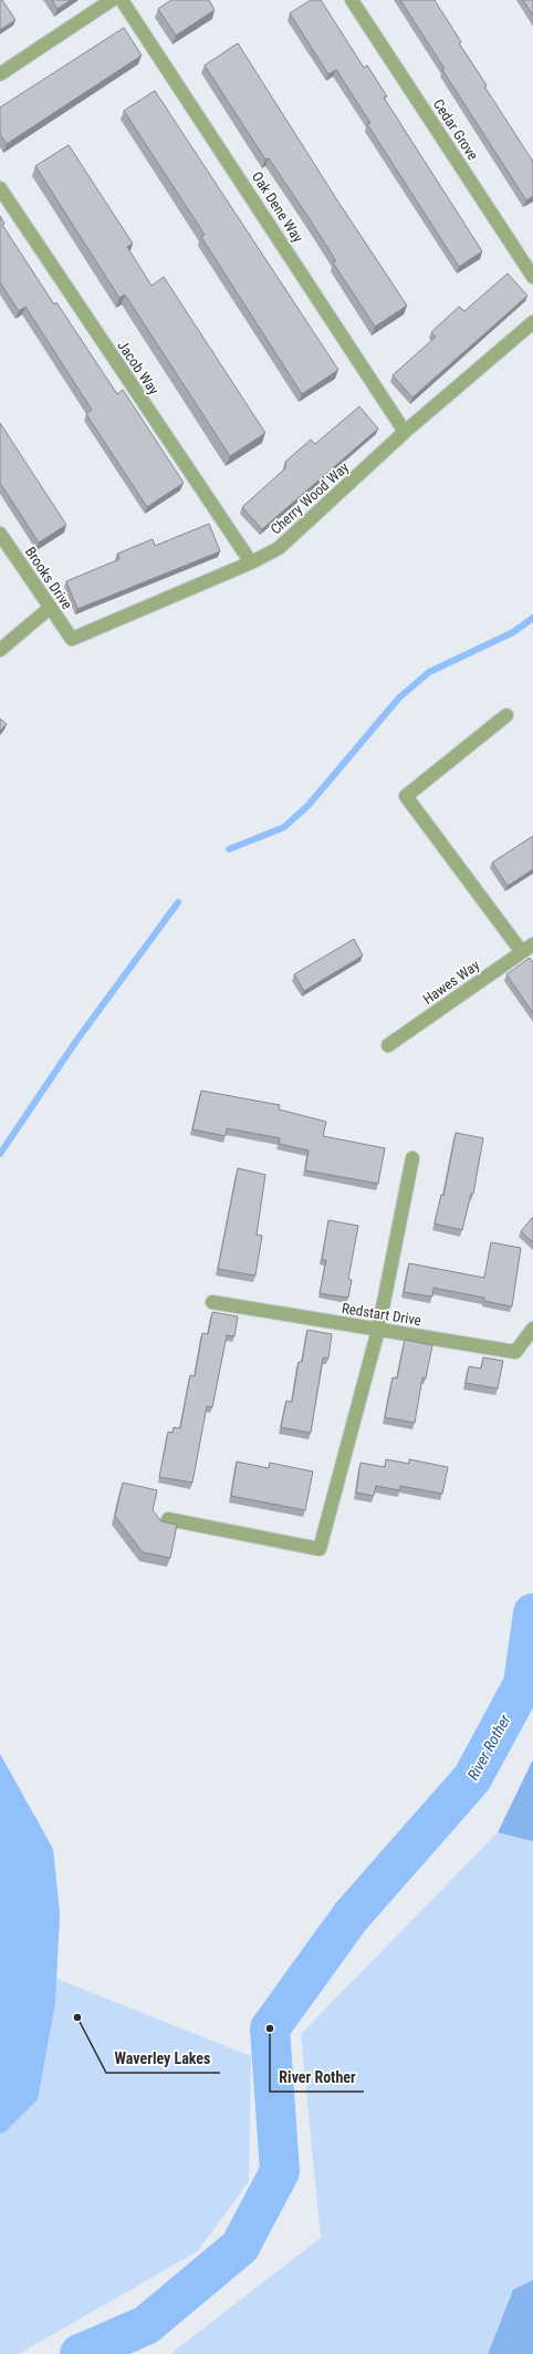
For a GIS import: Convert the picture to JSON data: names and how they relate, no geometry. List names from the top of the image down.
{
  "streets": {
    "street": [
      "Cedar Grove",
      "Oak Dene Way",
      "Jacob Way",
      "Cherry Wood Way",
      "Brooks Drive",
      "Hawes Way",
      "Redstart Drive"
    ]
  },
  "crossings": [
    ["Oak Dene Way", "Cherry Wood Way"],
    ["Jacob Way", "Cherry Wood Way"],
    ["Cherry Wood Way", "Brooks Drive"]
  ],
  "water": ["River Rother"],
  "places": ["Waverley Lakes", "River Rother"]
}
